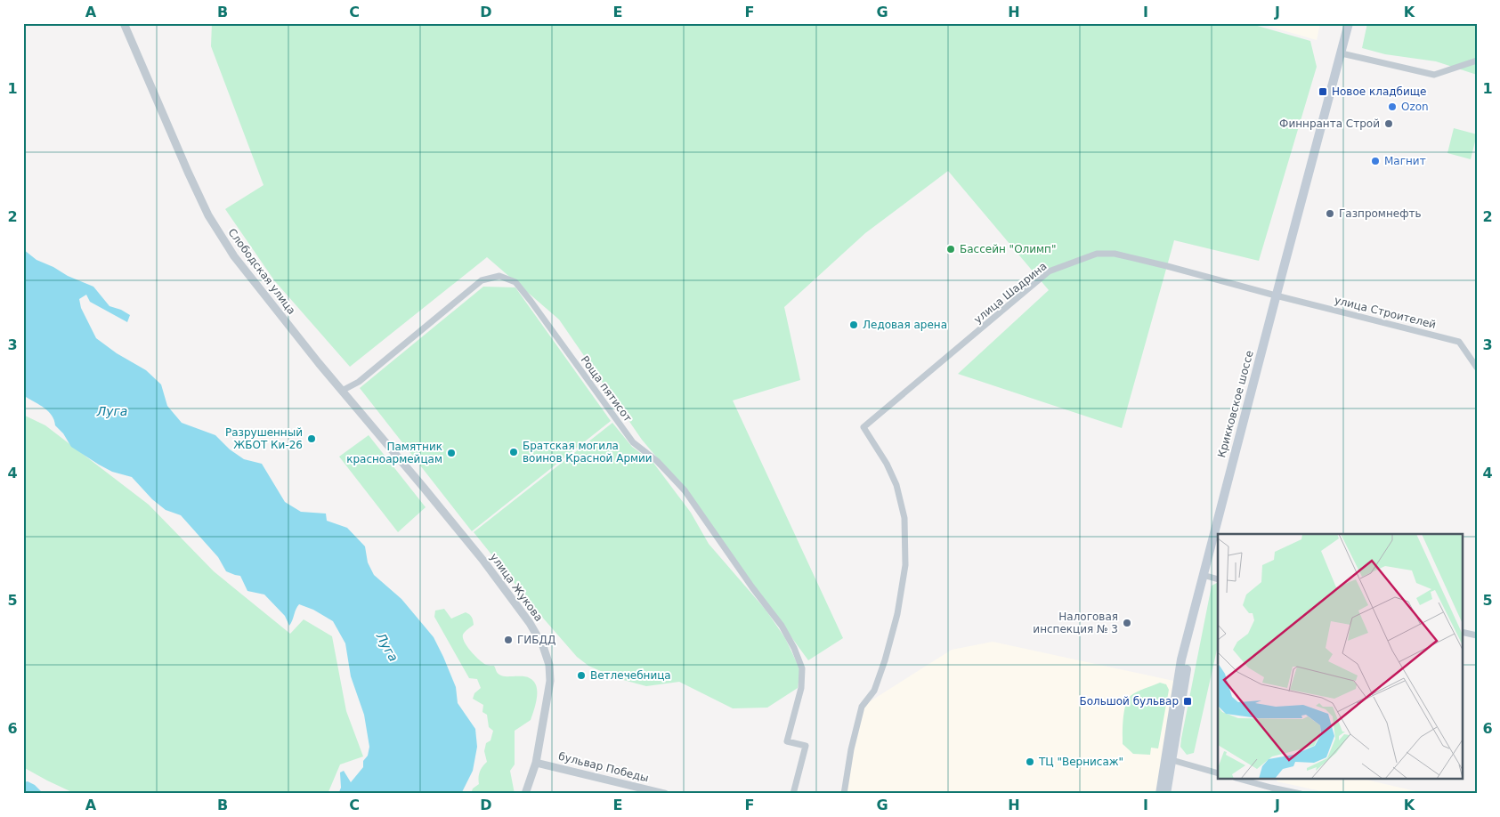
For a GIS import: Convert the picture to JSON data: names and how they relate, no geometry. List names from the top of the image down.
{
  "streets": {
    "main road": ["Крикковское шоссе"],
    "street": [
      "Слободская улица",
      "улица Шадрина",
      "улица Строителей",
      "Роща пятисот",
      "улица Жукова",
      "бульвар Победы"
    ]
  },
  "crossings": [
    ["Слободская улица", "Роща пятисот"],
    ["Слободская улица", "улица Жукова"],
    ["улица Шадрина", "улица Строителей"],
    ["улица Шадрина", "Крикковское шоссе"],
    ["улица Строителей", "Крикковское шоссе"],
    ["улица Жукова", "бульвар Победы"]
  ],
  "water": ["Луга"],
  "places": {
    "transit": ["Новое кладбище", "Большой бульвар"],
    "other": [
      "Ozon",
      "Финнранта Строй",
      "Магнит",
      "Газпромнефть",
      "Бассейн \"Олимп\"",
      "Ледовая арена",
      "Разрушенный ЖБОТ Ки-26",
      "Братская могила воинов Красной Армии",
      "Памятник красноармейцам",
      "Налоговая инспекция № 3",
      "ГИБДД",
      "Ветлечебница",
      "ТЦ \"Вернисаж\""
    ]
  },
  "grid": {
    "columns": [
      "A",
      "B",
      "C",
      "D",
      "E",
      "F",
      "G",
      "H",
      "I",
      "J",
      "K"
    ],
    "rows": [
      "1",
      "2",
      "3",
      "4",
      "5",
      "6"
    ]
  }
}
